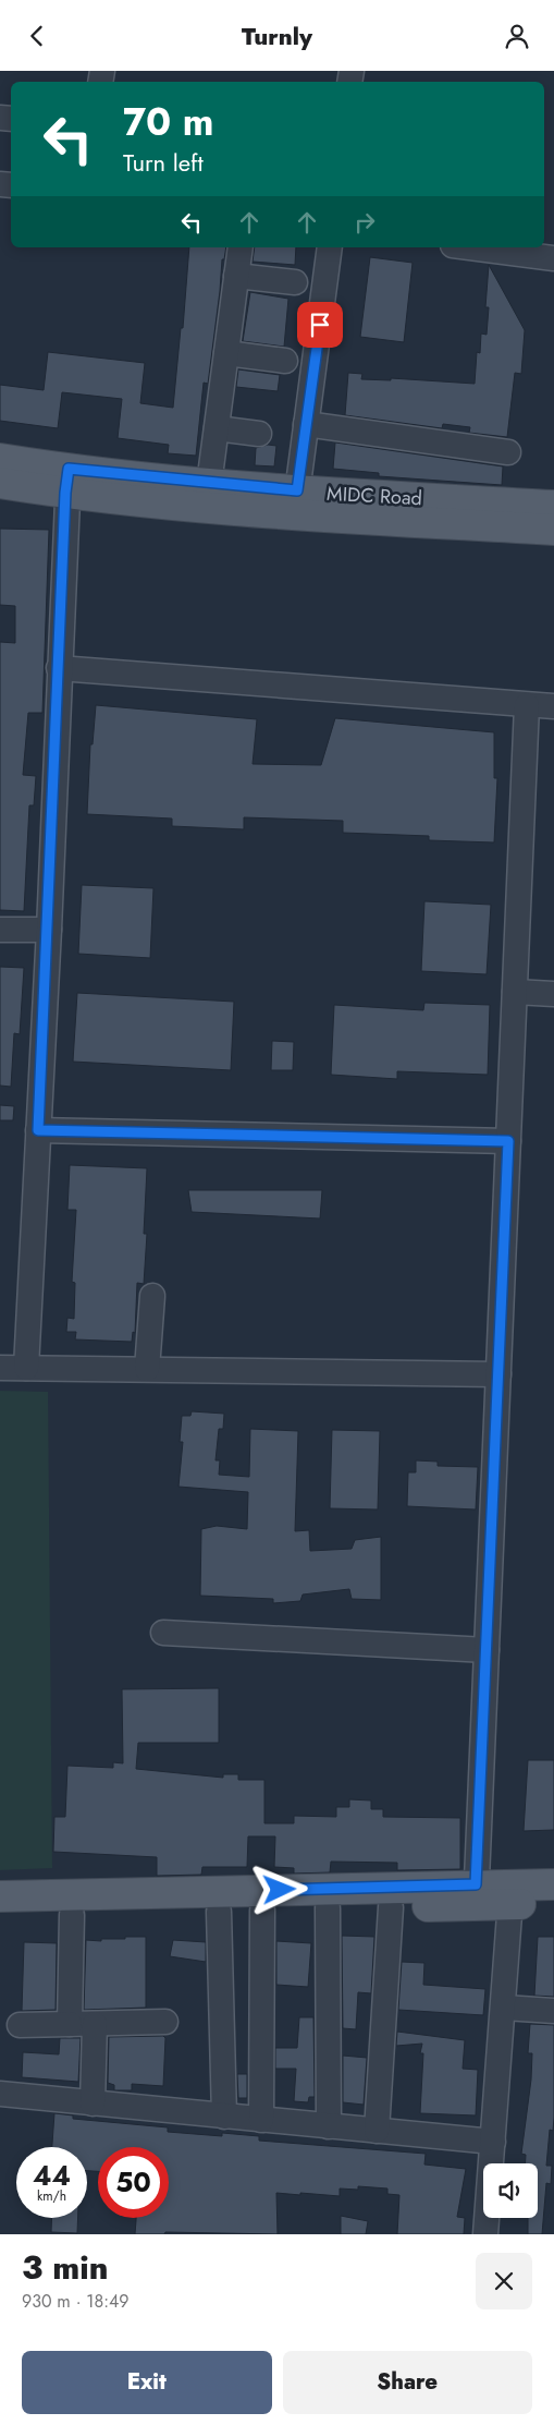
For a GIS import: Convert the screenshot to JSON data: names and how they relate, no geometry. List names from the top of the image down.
{
  "streets": {
    "main road": ["MIDC Road"]
  },
  "page": {
    "header": "Turnly",
    "turn": ["70 m", "Turn left"],
    "speed": "44 km/h",
    "limit": "50",
    "heading": ["3 min", "930 m · 18:49"],
    "buttons": ["Exit", "Share"]
  }
}
